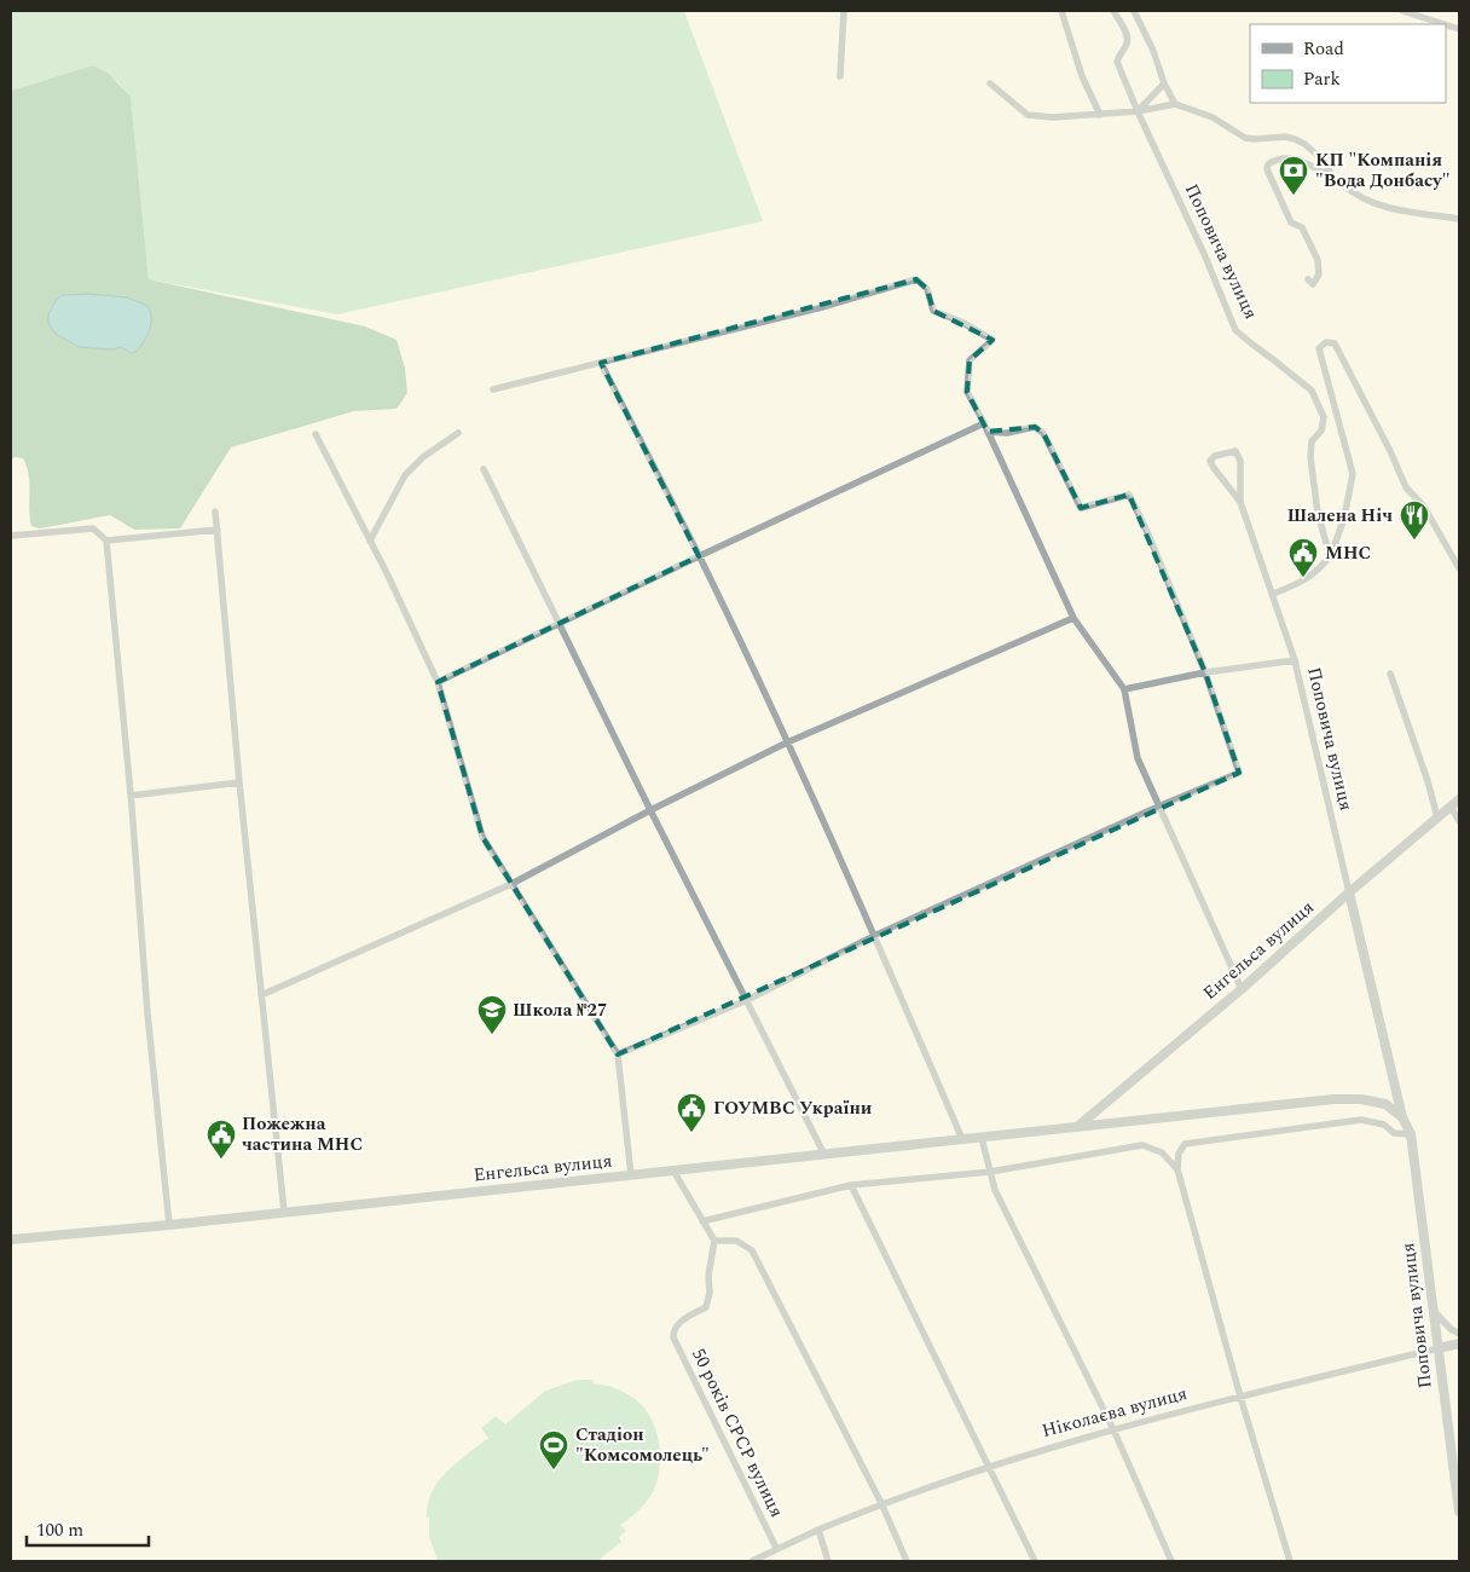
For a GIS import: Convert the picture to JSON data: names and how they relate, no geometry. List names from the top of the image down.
{
  "streets": {
    "street": [
      "Поповича вулиця",
      "Енгельса вулиця",
      "Ніколаєва вулиця",
      "50 років СРСР вулиця"
    ]
  },
  "crossings": [
    ["Поповича вулиця", "Енгельса вулиця"],
    ["Поповича вулиця", "Ніколаєва вулиця"],
    ["Ніколаєва вулиця", "50 років СРСР вулиця"]
  ],
  "places": {
    "bank": ["КП \"Компанія \"Вода Донбасу\""],
    "restaurant": ["Шалена Нiч"],
    "public building": ["МНС", "ГОУМВС України", "Пожежна частина МНС"],
    "school or university": ["Школа №27"],
    "sports": ["Стадіон \"Комсомолець\""]
  },
  "legend": ["Road", "Park"],
  "scale_bar": "100 m"
}
